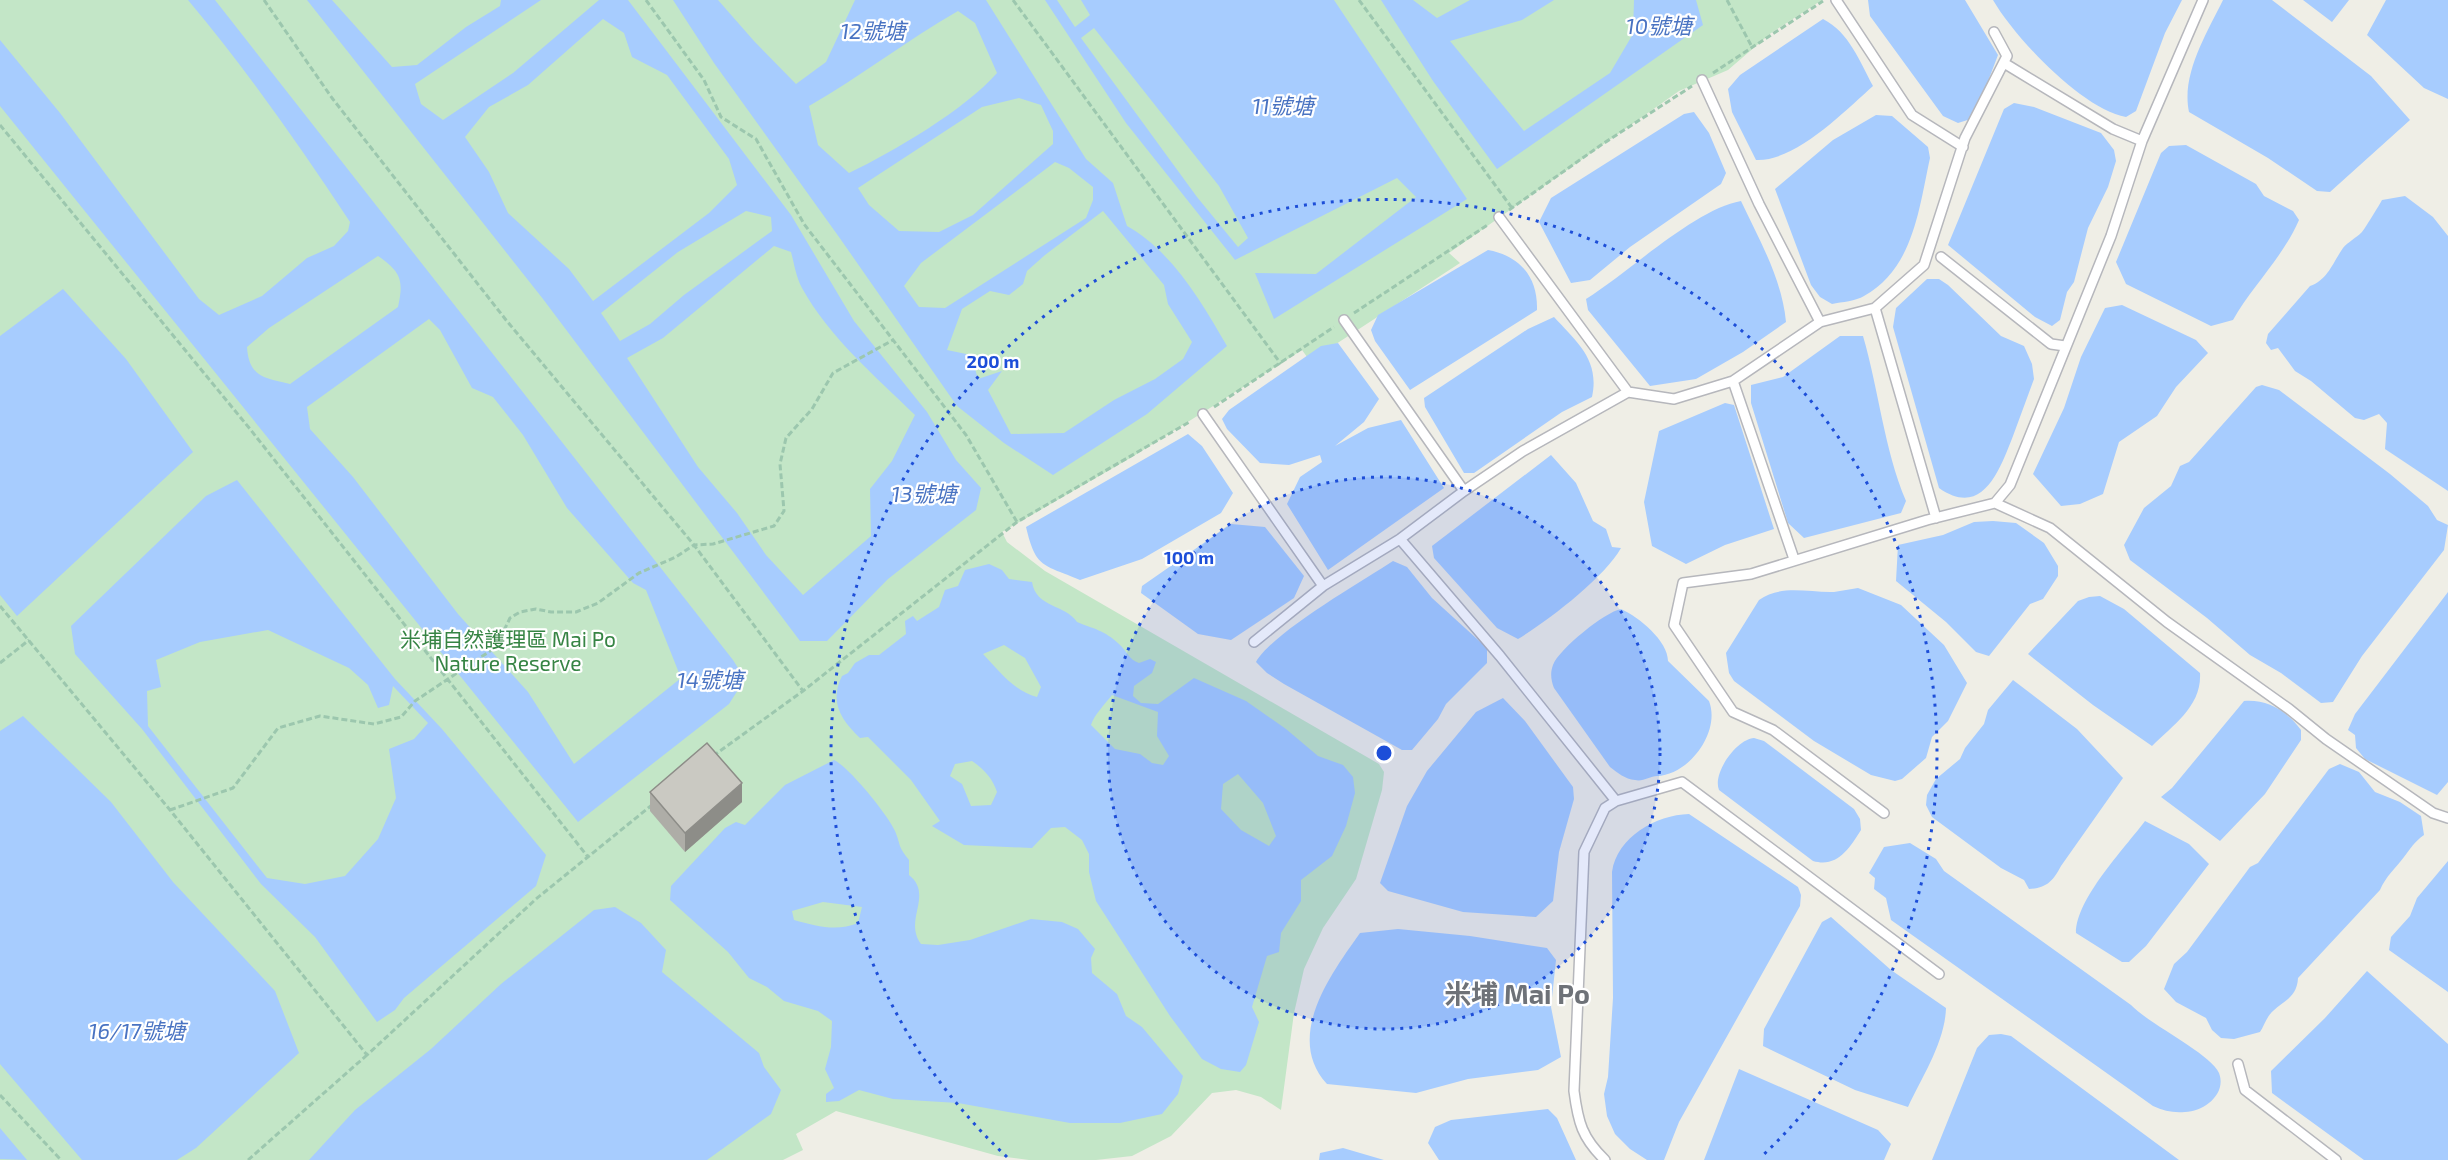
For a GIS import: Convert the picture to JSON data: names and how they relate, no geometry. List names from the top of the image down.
{
  "districts": ["米埔 Mai Po"],
  "water": [
    "10號塘",
    "12號塘",
    "11號塘",
    "13號塘",
    "14號塘",
    "16/17號塘"
  ],
  "parks": ["米埔自然護理區 Mai Po Nature Reserve"],
  "rings": ["200 m", "100 m"]
}
